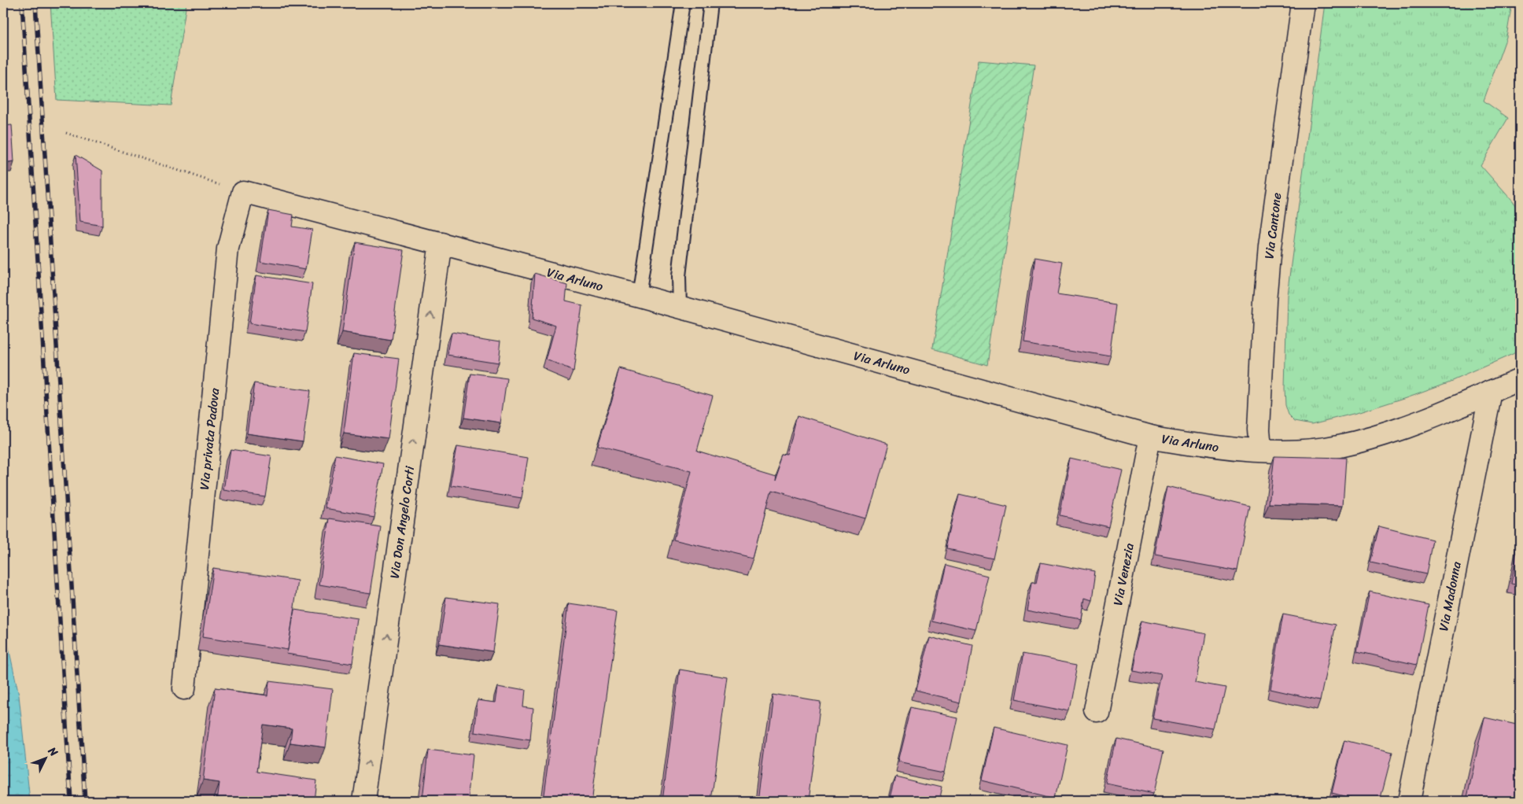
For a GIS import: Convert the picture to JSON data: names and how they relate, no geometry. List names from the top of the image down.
{
  "streets": {
    "street": [
      "Via Cantone",
      "Via Arluno",
      "Via privata Padova",
      "Via Don Angelo Corti",
      "Via Venezia",
      "Via Madonna"
    ]
  },
  "crossings": [
    ["Via Cantone", "Via Arluno"],
    ["Via Arluno", "Via privata Padova"],
    ["Via Arluno", "Via Don Angelo Corti"],
    ["Via Arluno", "Via Venezia"],
    ["Via Arluno", "Via Madonna"]
  ],
  "one_way": ["Via Don Angelo Corti"],
  "north": "top right"
}
